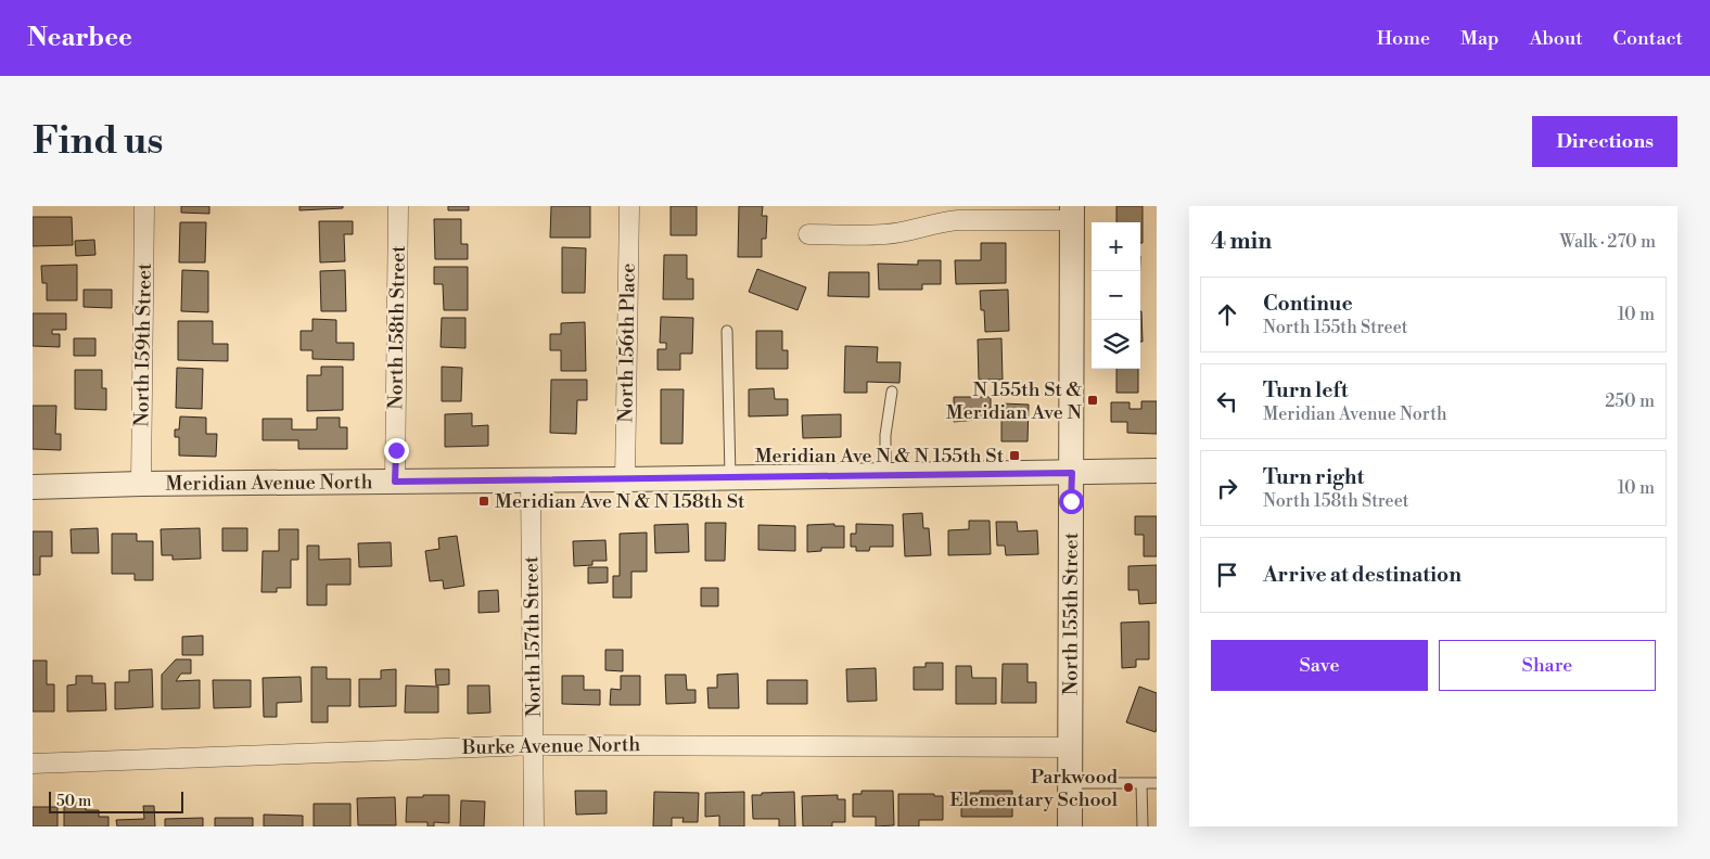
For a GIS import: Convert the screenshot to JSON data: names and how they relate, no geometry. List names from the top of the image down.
{
  "streets": {
    "street": [
      "North 158th Street",
      "North 156th Place",
      "North 159th Street",
      "Meridian Avenue North",
      "North 155th Street",
      "North 157th Street",
      "Burke Avenue North"
    ]
  },
  "crossings": [
    ["North 158th Street", "Meridian Avenue North"],
    ["North 156th Place", "Meridian Avenue North"],
    ["North 159th Street", "Meridian Avenue North"],
    ["Meridian Avenue North", "North 155th Street"],
    ["Meridian Avenue North", "North 157th Street"],
    ["North 155th Street", "Burke Avenue North"],
    ["North 157th Street", "Burke Avenue North"]
  ],
  "places": {
    "transit": ["N 155th St & Meridian Ave N", "Meridian Ave N & N 155th St", "Meridian Ave N & N 158th St"],
    "other": ["Parkwood Elementary School"]
  },
  "scale_bar": "50 m",
  "page": {
    "header": "Nearbee",
    "nav": [
      "Home",
      "Map",
      "About",
      "Contact"
    ],
    "buttons": [
      "Directions",
      ["Save", "Share"]
    ],
    "title": "Find us",
    "heading": ["4 min", "Walk · 270 m"],
    "map_buttons": ["+", "−"],
    "list": [
      ["Continue", "North 155th Street", "10 m"],
      ["Turn left", "Meridian Avenue North", "250 m"],
      ["Turn right", "North 158th Street", "10 m"],
      "Arrive at destination"
    ],
    "scale": "50 m"
  }
}
